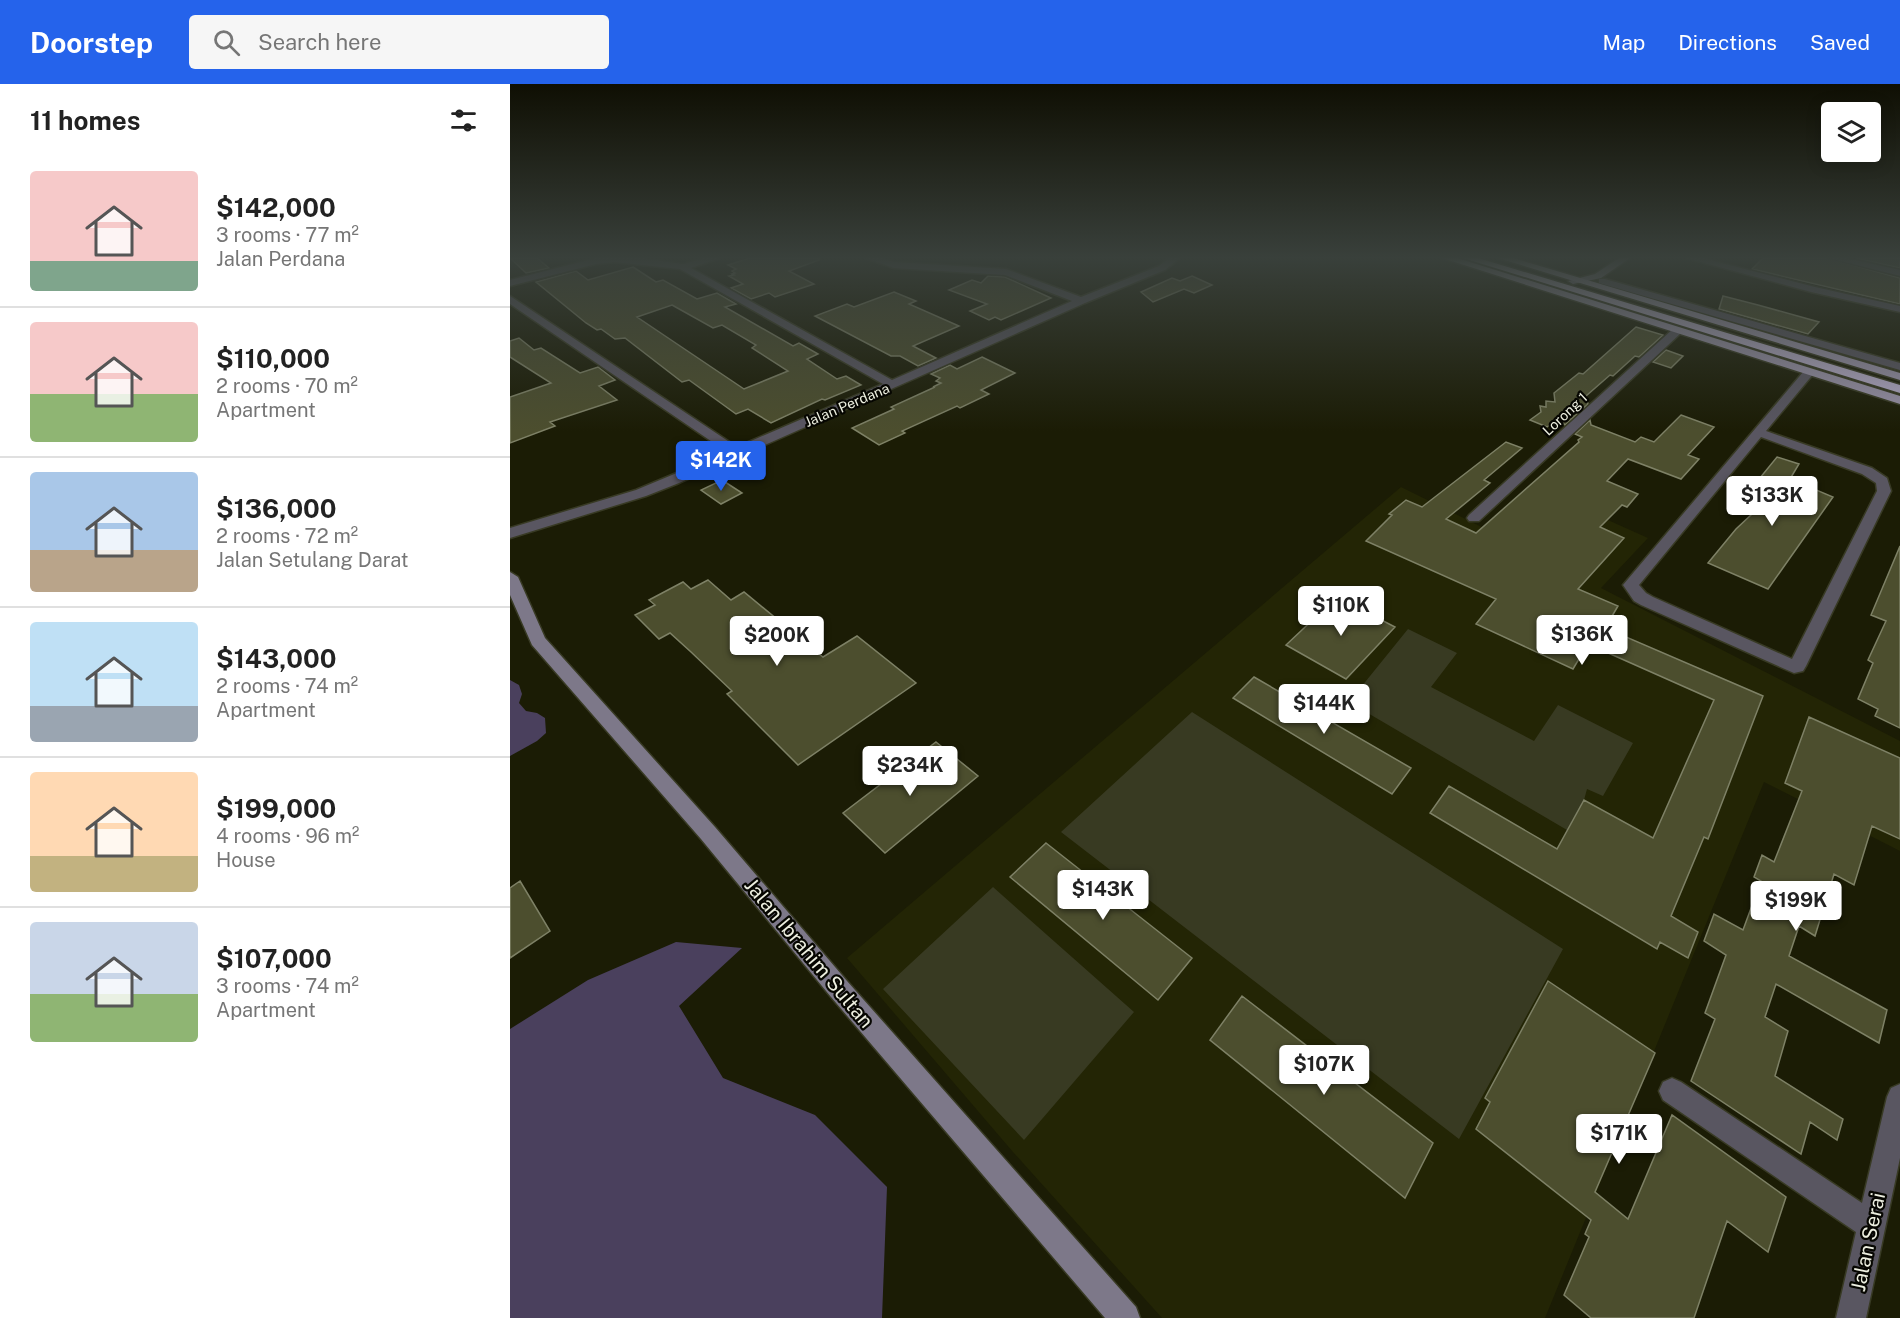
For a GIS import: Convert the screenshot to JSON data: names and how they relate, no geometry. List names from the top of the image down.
{
  "streets": {
    "street": [
      "Jalan Perdana",
      "Lorong 1",
      "Jalan Ibrahim Sultan",
      "Jalan Serai"
    ]
  },
  "page": {
    "header": "Doorstep",
    "search": "Search here",
    "nav": ["Map", "Directions", "Saved"],
    "heading": "11 homes",
    "list": [
      {
        "name": "$142,000",
        "note": "3 rooms · 77 m² · Jalan Perdana"
      },
      {
        "name": "$110,000",
        "note": "2 rooms · 70 m² · Apartment"
      },
      {
        "name": "$136,000",
        "note": "2 rooms · 72 m² · Jalan Setulang Darat"
      },
      {
        "name": "$143,000",
        "note": "2 rooms · 74 m² · Apartment"
      },
      {
        "name": "$199,000",
        "note": "4 rooms · 96 m² · House"
      },
      {
        "name": "$107,000",
        "note": "3 rooms · 74 m² · Apartment"
      }
    ],
    "price": [
      "$142K",
      "$133K",
      "$110K",
      "$136K",
      "$200K",
      "$144K",
      "$234K",
      "$143K",
      "$199K",
      "$107K",
      "$171K"
    ]
  }
}
